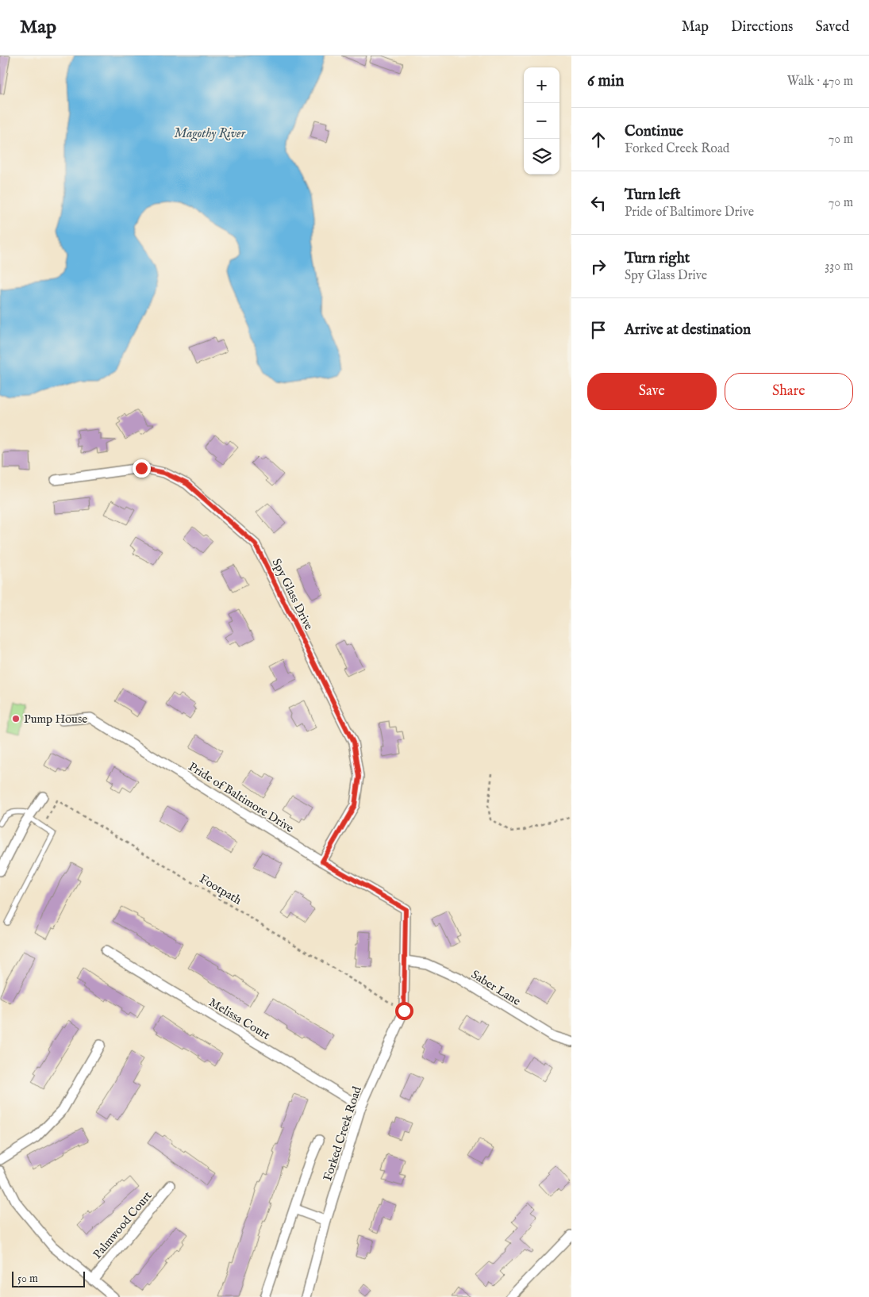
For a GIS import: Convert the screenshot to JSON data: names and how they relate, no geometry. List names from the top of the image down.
{
  "streets": {
    "street": [
      "Spy Glass Drive",
      "Pride of Baltimore Drive",
      "Saber Lane",
      "Melissa Court",
      "Forked Creek Road",
      "Palmwood Court"
    ],
    "path": ["Footpath"]
  },
  "crossings": [
    ["Spy Glass Drive", "Pride of Baltimore Drive"],
    ["Pride of Baltimore Drive", "Forked Creek Road"],
    ["Saber Lane", "Forked Creek Road"],
    ["Melissa Court", "Forked Creek Road"]
  ],
  "water": ["Magothy River"],
  "places": ["Pump House"],
  "scale_bar": "50 m",
  "page": {
    "header": "Map",
    "nav": ["Map", "Directions", "Saved"],
    "heading": ["6 min", "Walk · 470 m"],
    "map_buttons": ["+", "−"],
    "list": [
      ["Continue", "Forked Creek Road", "70 m"],
      ["Turn left", "Pride of Baltimore Drive", "70 m"],
      ["Turn right", "Spy Glass Drive", "330 m"],
      "Arrive at destination"
    ],
    "buttons": ["Save", "Share"],
    "scale": "50 m"
  }
}
